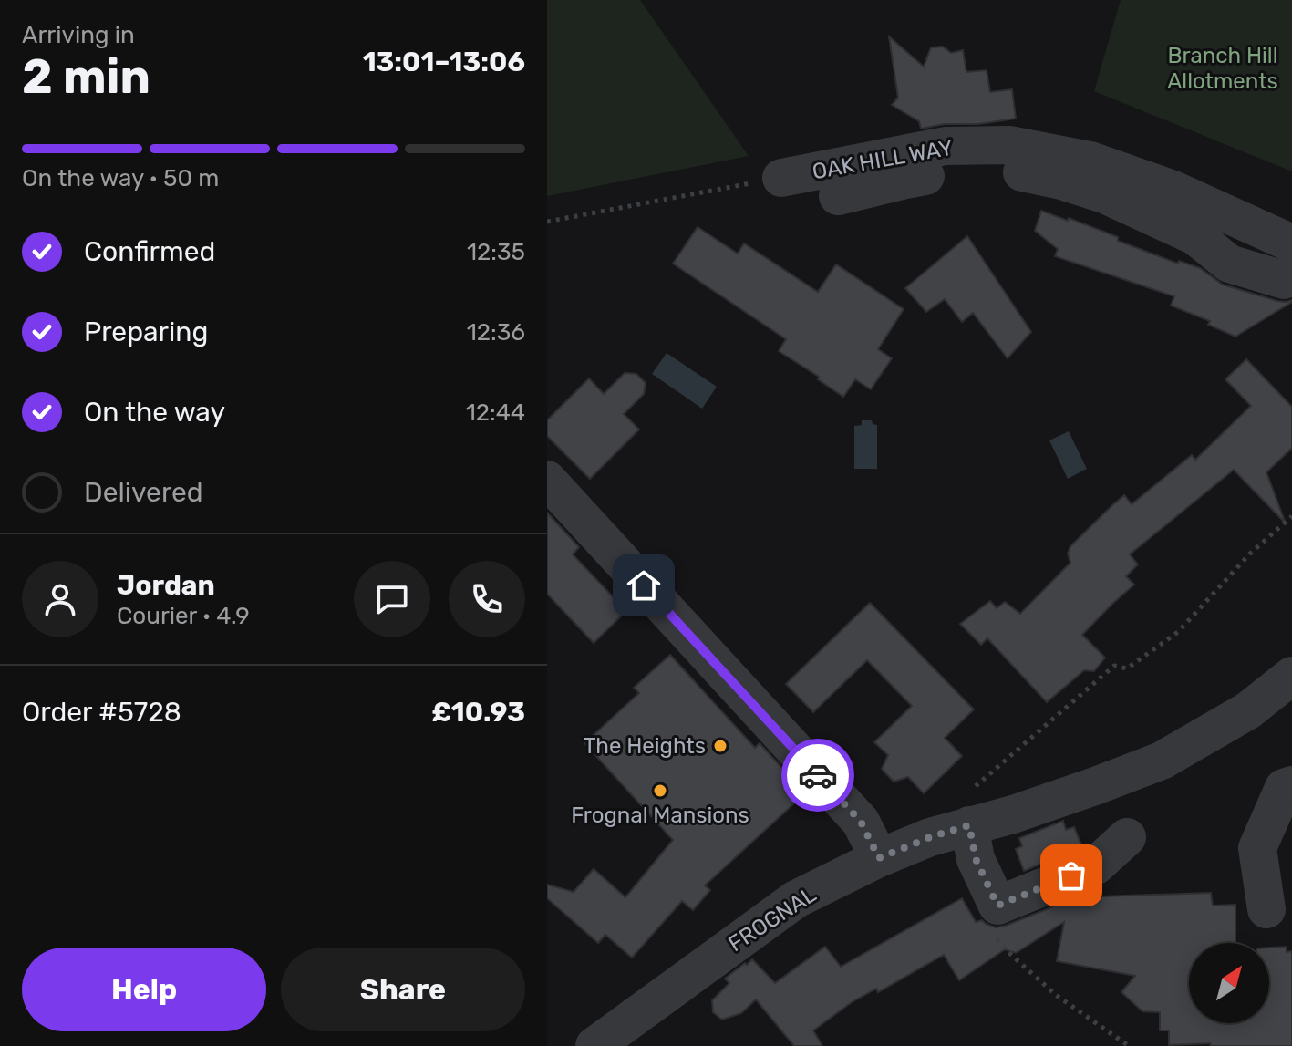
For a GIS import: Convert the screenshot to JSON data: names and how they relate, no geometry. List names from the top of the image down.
{
  "streets": {
    "street": ["OAK HILL WAY", "FROGNAL"]
  },
  "parks": ["Branch Hill Allotments"],
  "places": ["The Heights", "Frognal Mansions"],
  "north": "top right",
  "page": {
    "heading": ["2 min", "Arriving in", "13:01–13:06"],
    "panel": [
      "Jordan",
      "Courier · 4.9",
      "Order #5728",
      "£10.93"
    ],
    "bar": "On the way · 50 m",
    "list": [
      ["Confirmed", "12:35"],
      ["Preparing", "12:36"],
      ["On the way", "12:44"],
      "Delivered"
    ],
    "buttons": ["Help", "Share"]
  }
}
